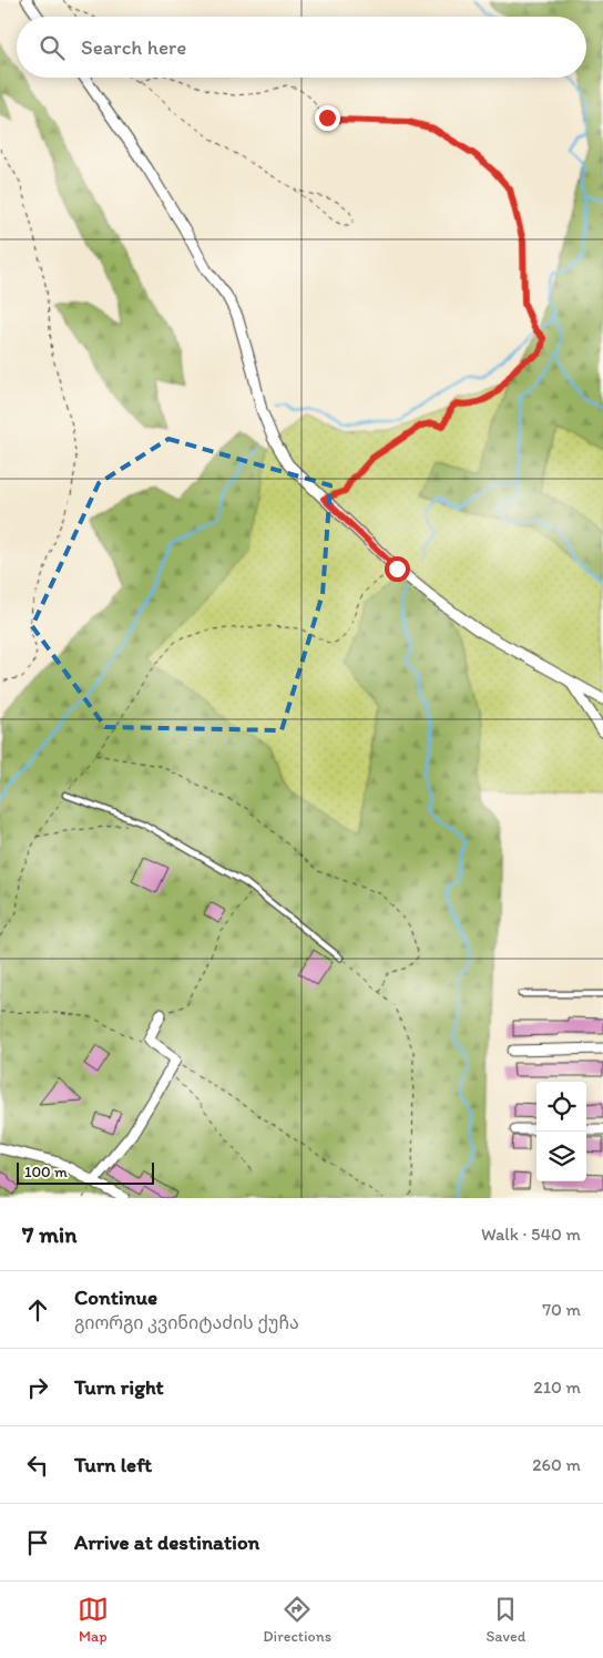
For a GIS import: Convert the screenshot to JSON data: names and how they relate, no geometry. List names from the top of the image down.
{
  "scale_bar": "100 m",
  "page": {
    "search": "Search here",
    "scale": "100 m",
    "heading": ["7 min", "Walk · 540 m"],
    "list": [
      ["Continue", "გიორგი კვინიტაძის ქუჩა", "70 m"],
      ["Turn right", "210 m"],
      ["Turn left", "260 m"],
      "Arrive at destination"
    ],
    "nav": ["Map", "Directions", "Saved"]
  }
}
